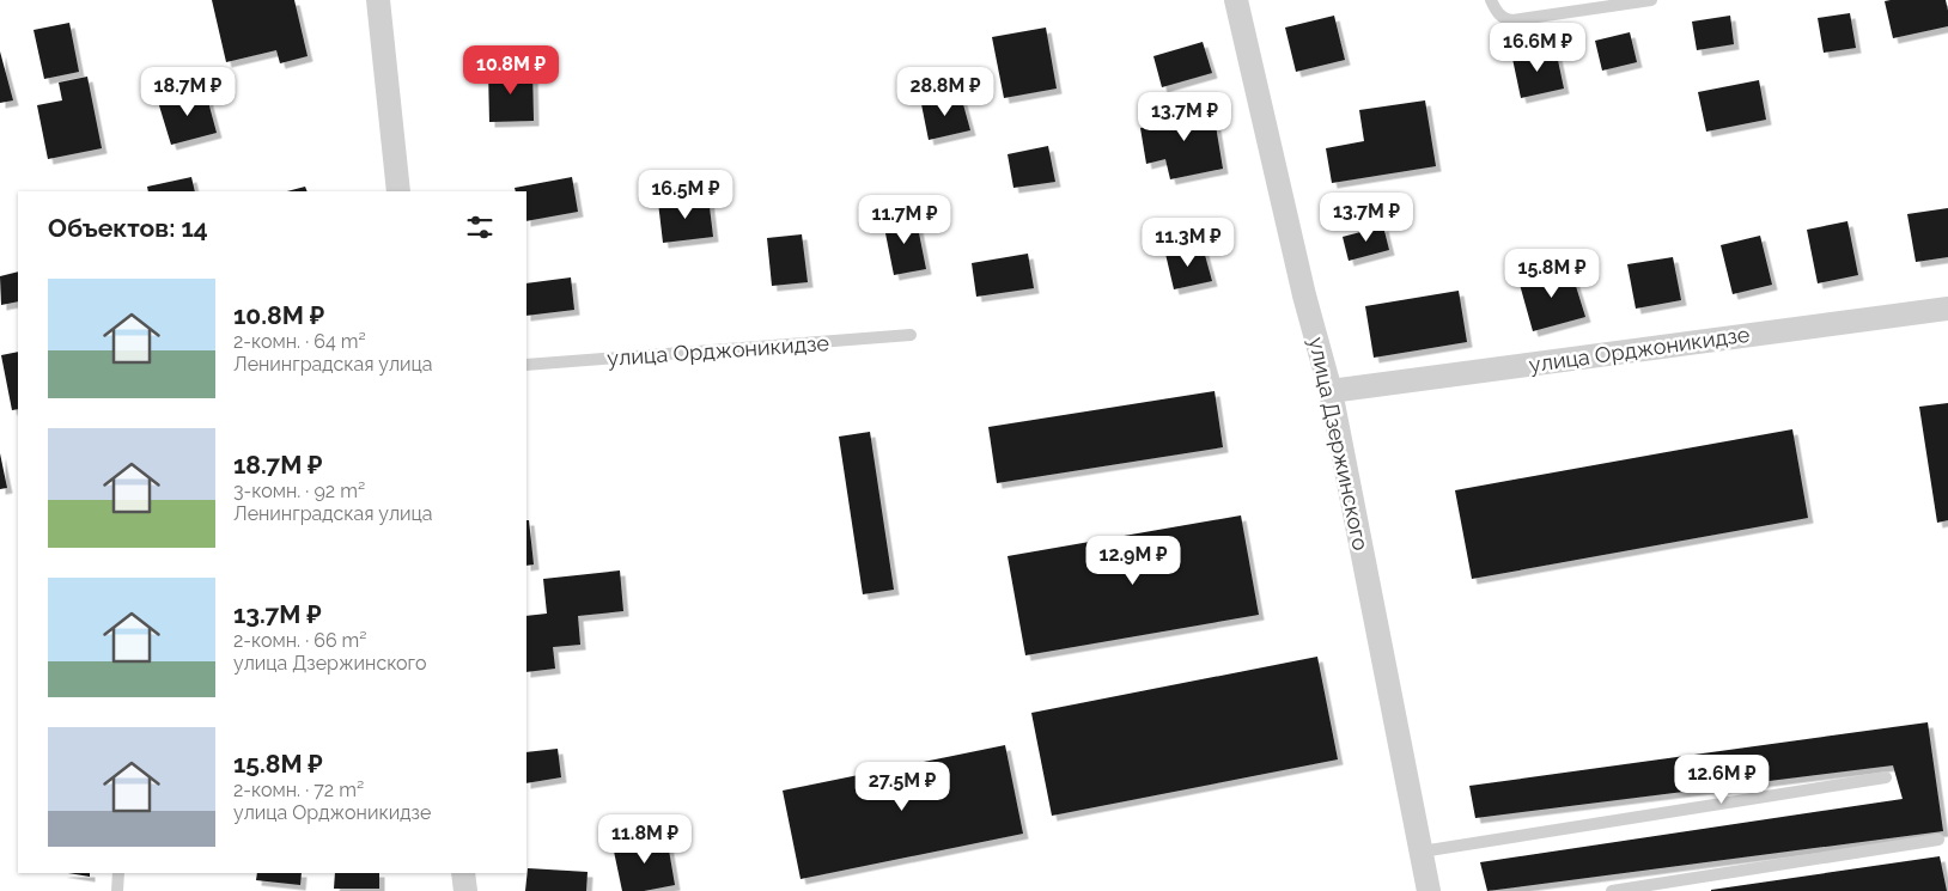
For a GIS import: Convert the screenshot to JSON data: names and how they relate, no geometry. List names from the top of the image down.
{
  "streets": {
    "street": ["улица Орджоникидзе", "улица Дзержинского"]
  },
  "crossings": [
    ["улица Орджоникидзе", "улица Дзержинского"]
  ],
  "page": {
    "price": [
      "16.6M ₽",
      "10.8M ₽",
      "18.7M ₽",
      "28.8M ₽",
      "13.7M ₽",
      "16.5M ₽",
      "13.7M ₽",
      "11.7M ₽",
      "11.3M ₽",
      "15.8M ₽",
      "12.9M ₽",
      "12.6M ₽",
      "27.5M ₽",
      "11.8M ₽"
    ],
    "heading": "Объектов: 14",
    "list": [
      {
        "name": "10.8M ₽",
        "note": "2-комн. · 64 m² · Ленинградская улица"
      },
      {
        "name": "18.7M ₽",
        "note": "3-комн. · 92 m² · Ленинградская улица"
      },
      {
        "name": "13.7M ₽",
        "note": "2-комн. · 66 m² · улица Дзержинского"
      },
      {
        "name": "15.8M ₽",
        "note": "2-комн. · 72 m² · улица Орджоникидзе"
      }
    ]
  }
}
